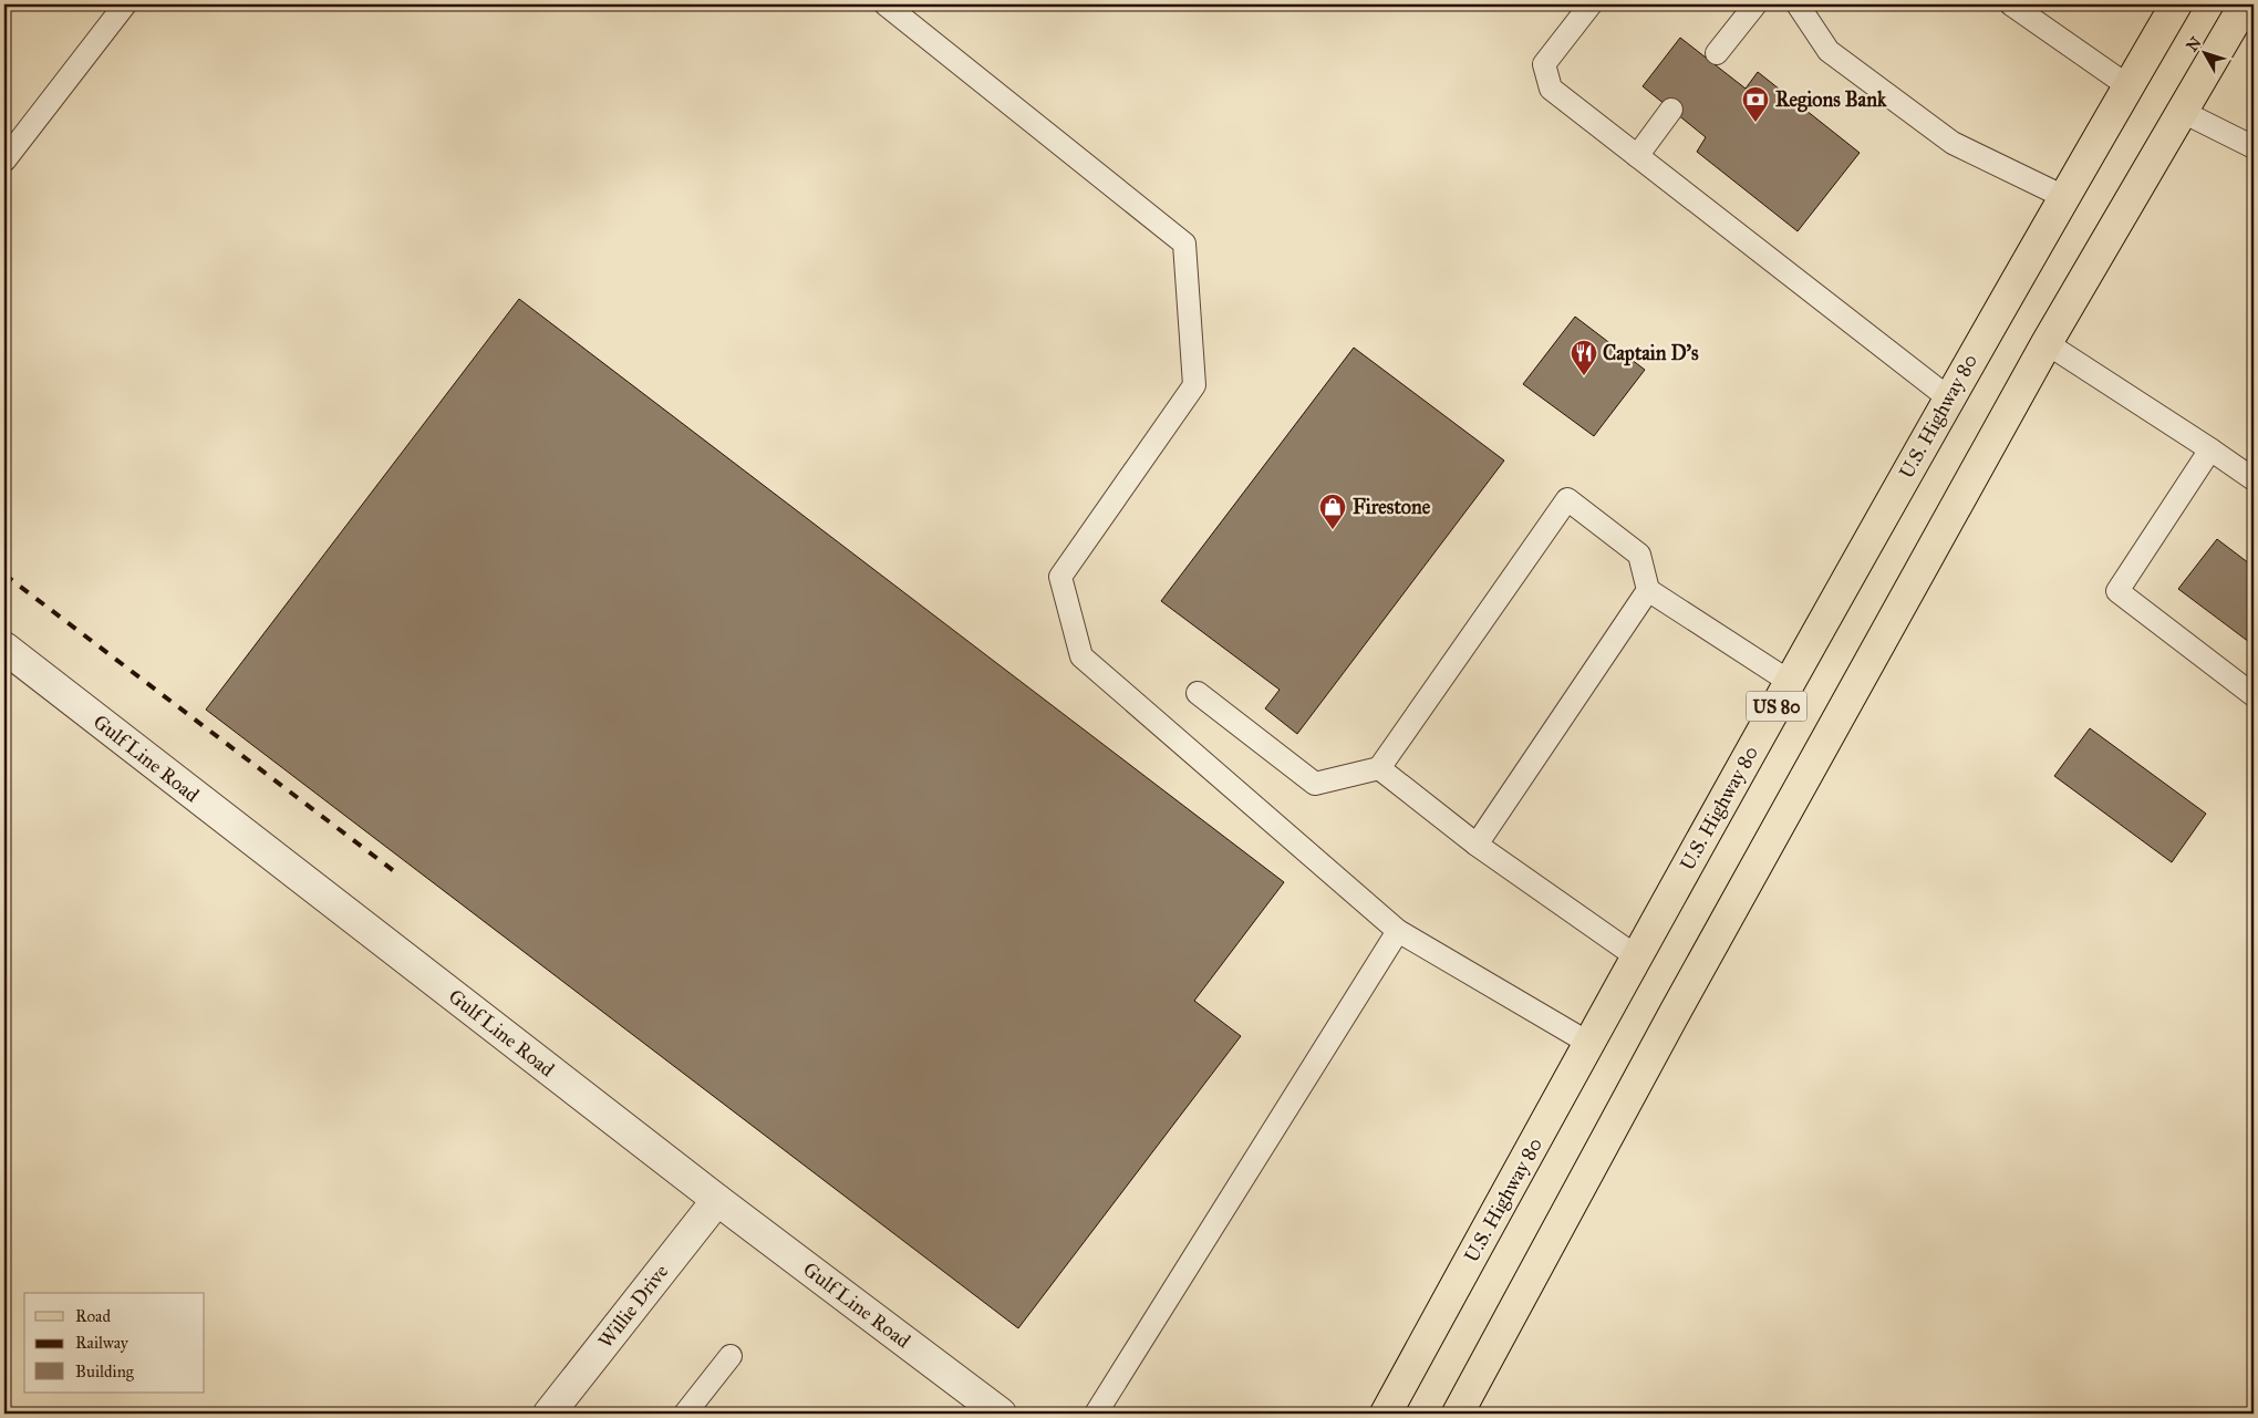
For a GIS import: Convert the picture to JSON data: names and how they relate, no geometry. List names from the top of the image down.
{
  "streets": {
    "main road": ["U.S. Highway 80", "US 80"],
    "street": ["Gulf Line Road", "Willie Drive"]
  },
  "crossings": [
    ["Gulf Line Road", "Willie Drive"]
  ],
  "places": {
    "bank": ["Regions Bank"],
    "restaurant": ["Captain D's"],
    "shop": ["Firestone"]
  },
  "legend": ["Road", "Railway", "Building"],
  "north": "top left"
}
